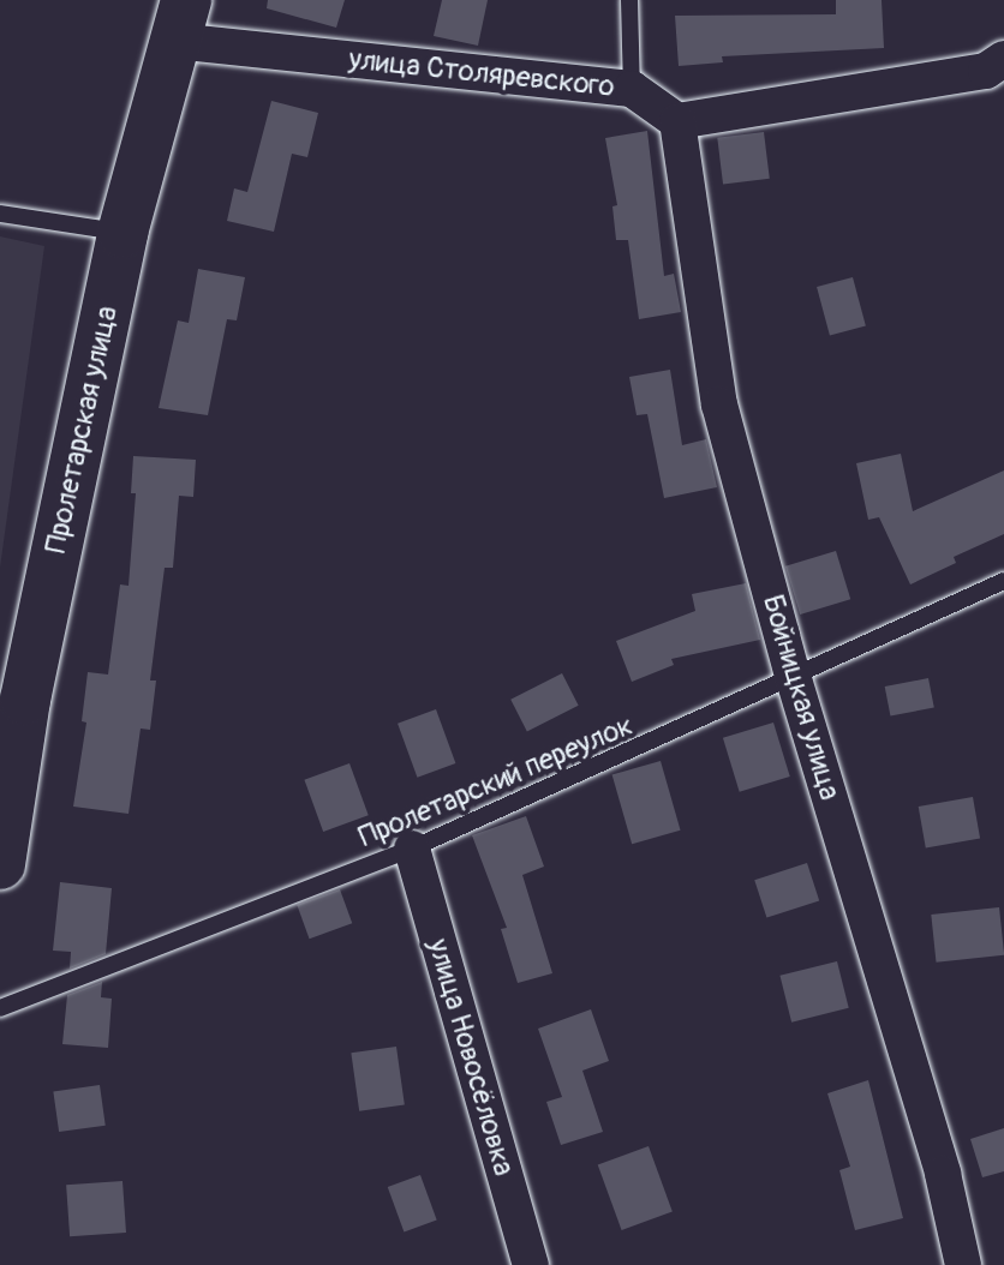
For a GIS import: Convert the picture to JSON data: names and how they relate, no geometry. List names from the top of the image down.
{
  "streets": {
    "main road": ["Пролетарская улица"],
    "street": ["улица Столяревского", "Бойницкая улица", "улица Новосёловка"],
    "lane": ["Пролетарский переулок"]
  },
  "crossings": [
    ["улица Столяревского", "Пролетарская улица"],
    ["улица Столяревского", "Бойницкая улица"],
    ["Бойницкая улица", "Пролетарский переулок"],
    ["Пролетарский переулок", "улица Новосёловка"]
  ]
}
